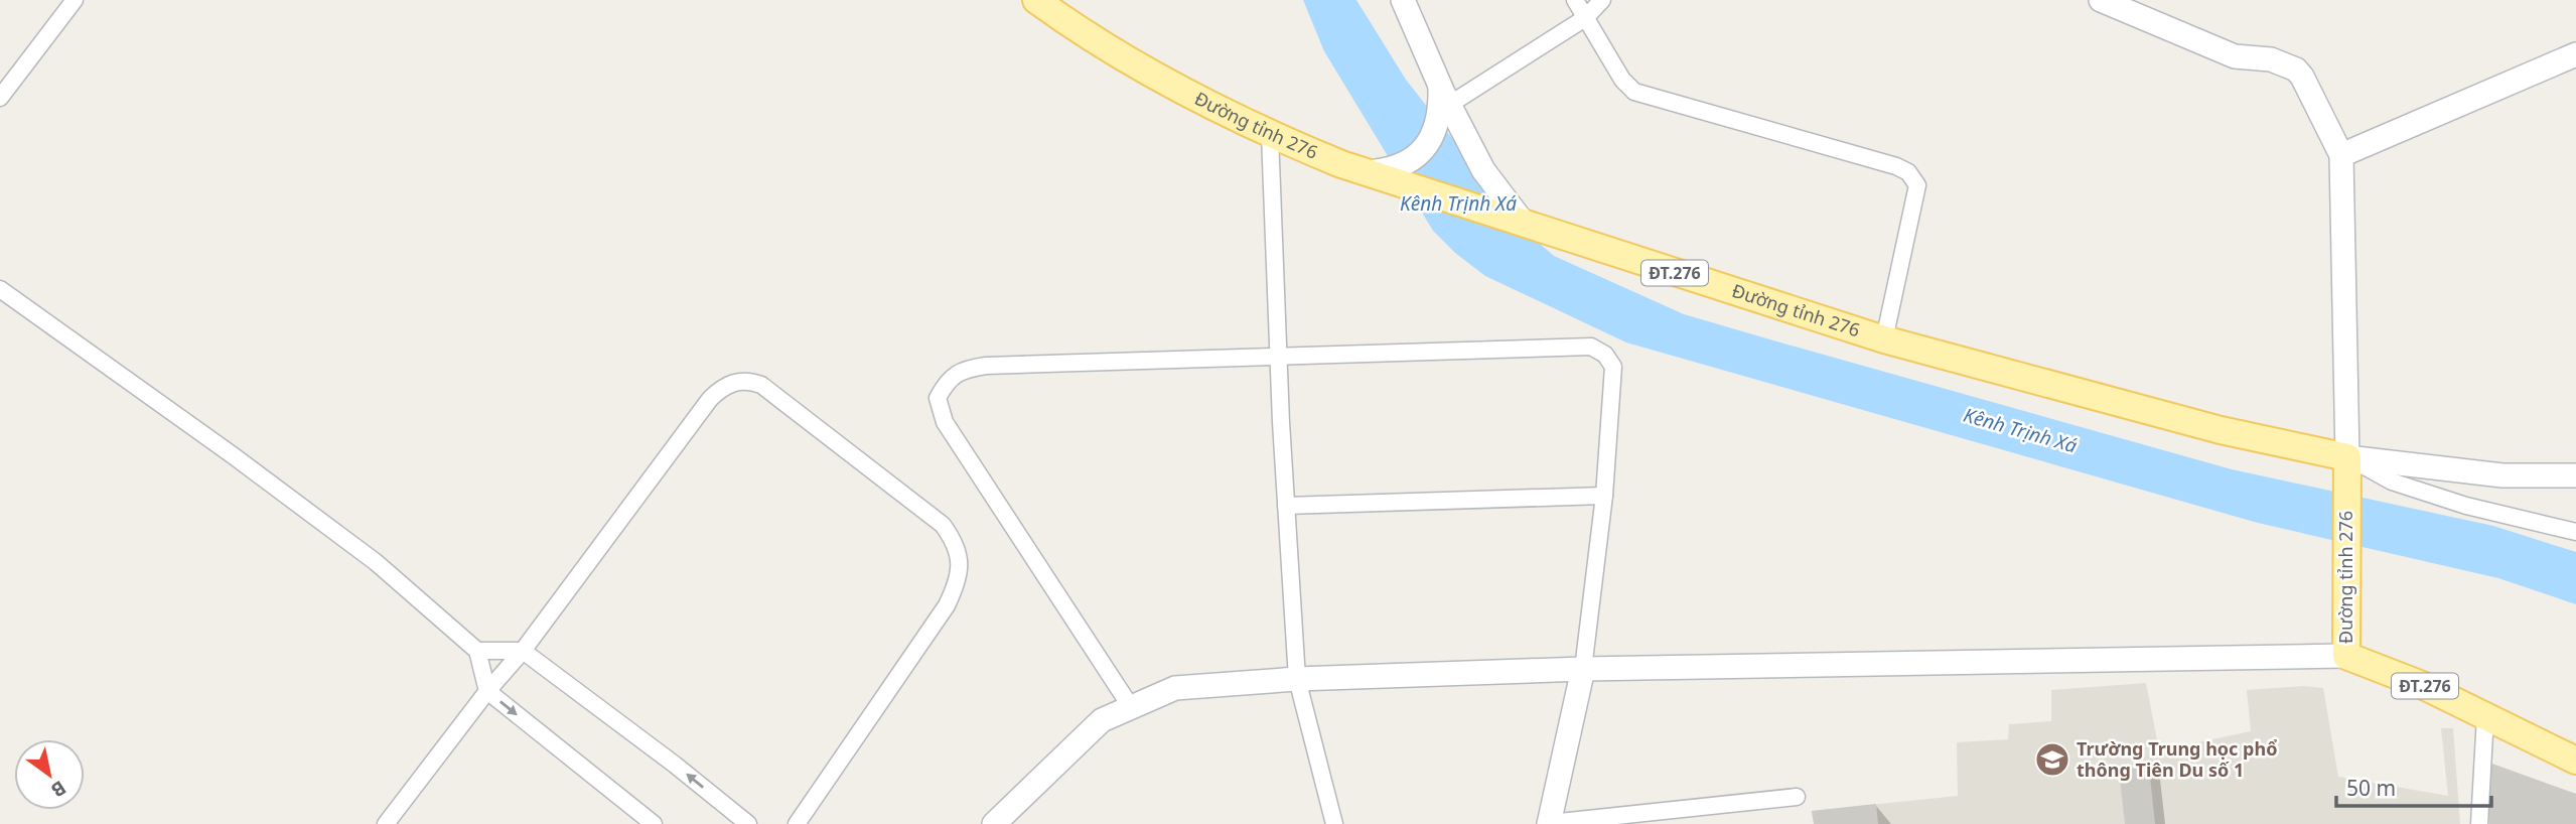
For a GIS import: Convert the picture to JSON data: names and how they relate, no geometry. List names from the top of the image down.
{
  "streets": {
    "main road": ["Đường tỉnh 276", "ĐT.276"]
  },
  "water": ["Kênh Trịnh Xá"],
  "places": {
    "school or university": ["Trường Trung học phổ thông Tiên Du số 1"]
  },
  "scale_bar": "50 m",
  "north": "bottom right"
}
